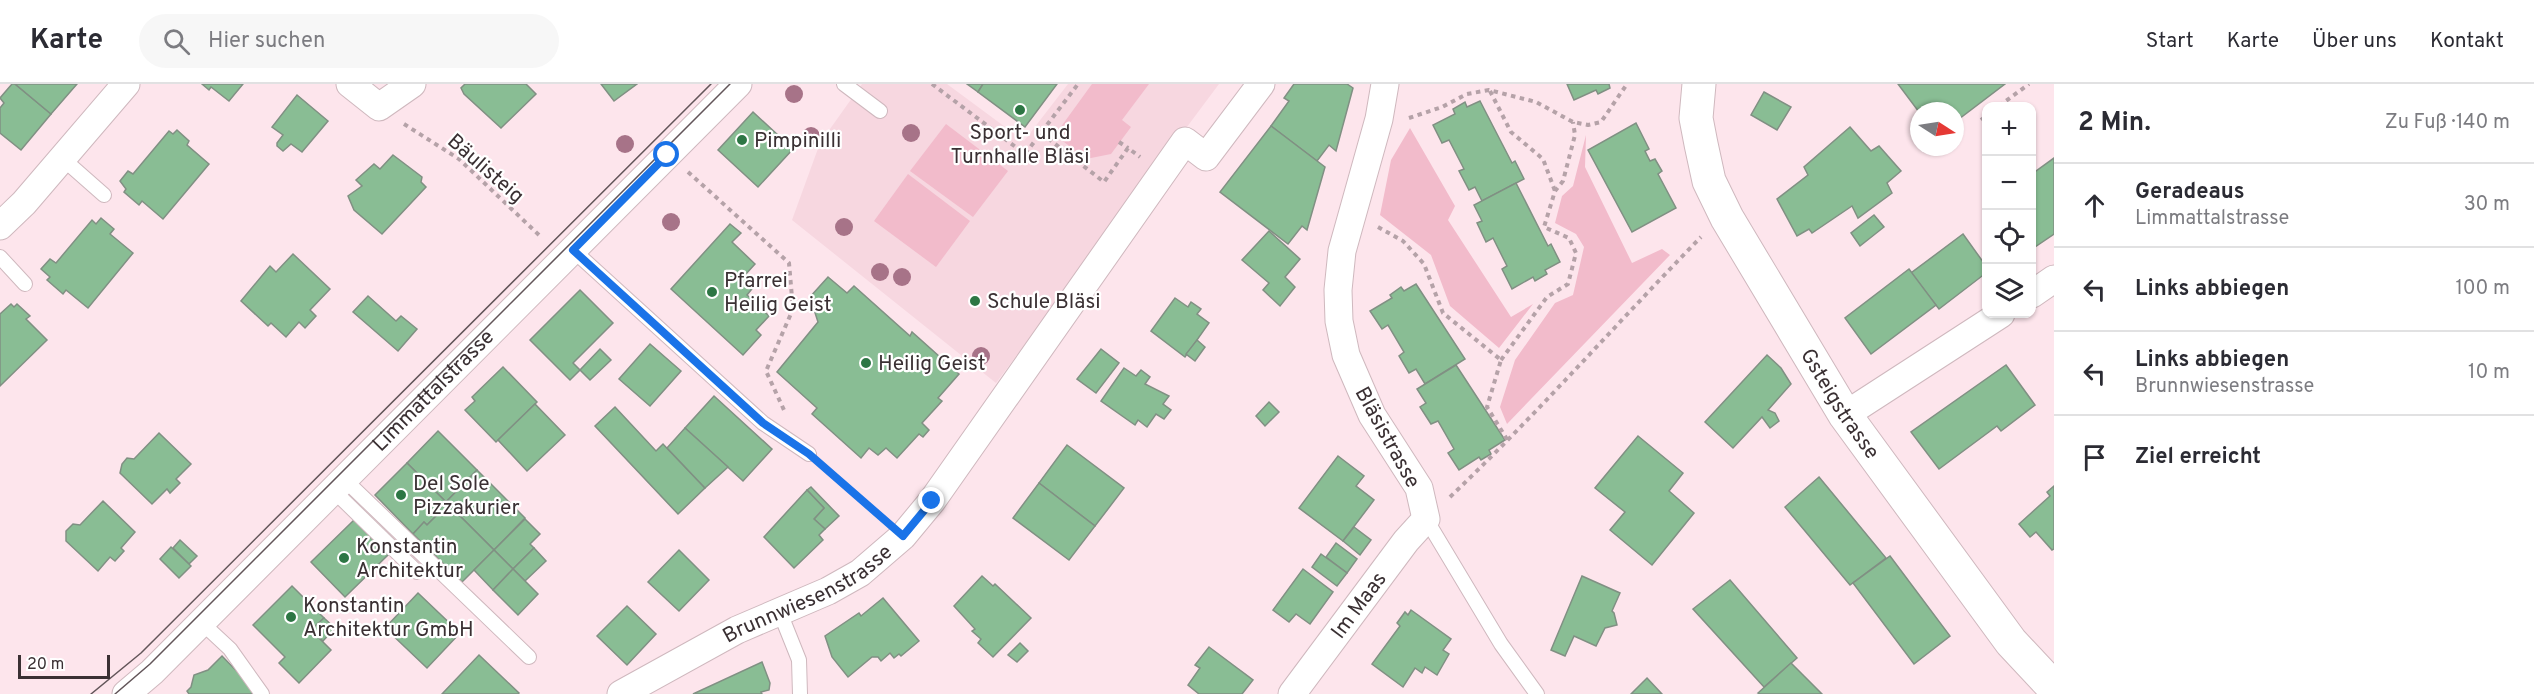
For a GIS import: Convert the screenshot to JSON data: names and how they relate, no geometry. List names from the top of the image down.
{
  "streets": {
    "street": [
      "Limmattalstrasse",
      "Gsteigstrasse",
      "Bläsistrasse",
      "Brunnwiesenstrasse",
      "Im Maas"
    ],
    "path": ["Bäulisteig"]
  },
  "crossings": [
    ["Bläsistrasse", "Im Maas"]
  ],
  "places": [
    "Sport- und Turnhalle Bläsi",
    "Pimpinilli",
    "Pfarrei Heilig Geist",
    "Schule Bläsi",
    "Heilig Geist",
    "Del Sole Pizzakurier",
    "Konstantin Architektur",
    "Konstantin Architektur GmbH"
  ],
  "scale_bar": "20 m",
  "north": "right",
  "page": {
    "header": "Karte",
    "search": "Hier suchen",
    "nav": [
      "Start",
      "Karte",
      "Über uns",
      "Kontakt"
    ],
    "heading": ["2 Min.", "Zu Fuß · 140 m"],
    "map_buttons": ["+", "−"],
    "list": [
      ["Geradeaus", "Limmattalstrasse", "30 m"],
      ["Links abbiegen", "100 m"],
      ["Links abbiegen", "Brunnwiesenstrasse", "10 m"],
      "Ziel erreicht"
    ],
    "scale": "20 m"
  }
}
